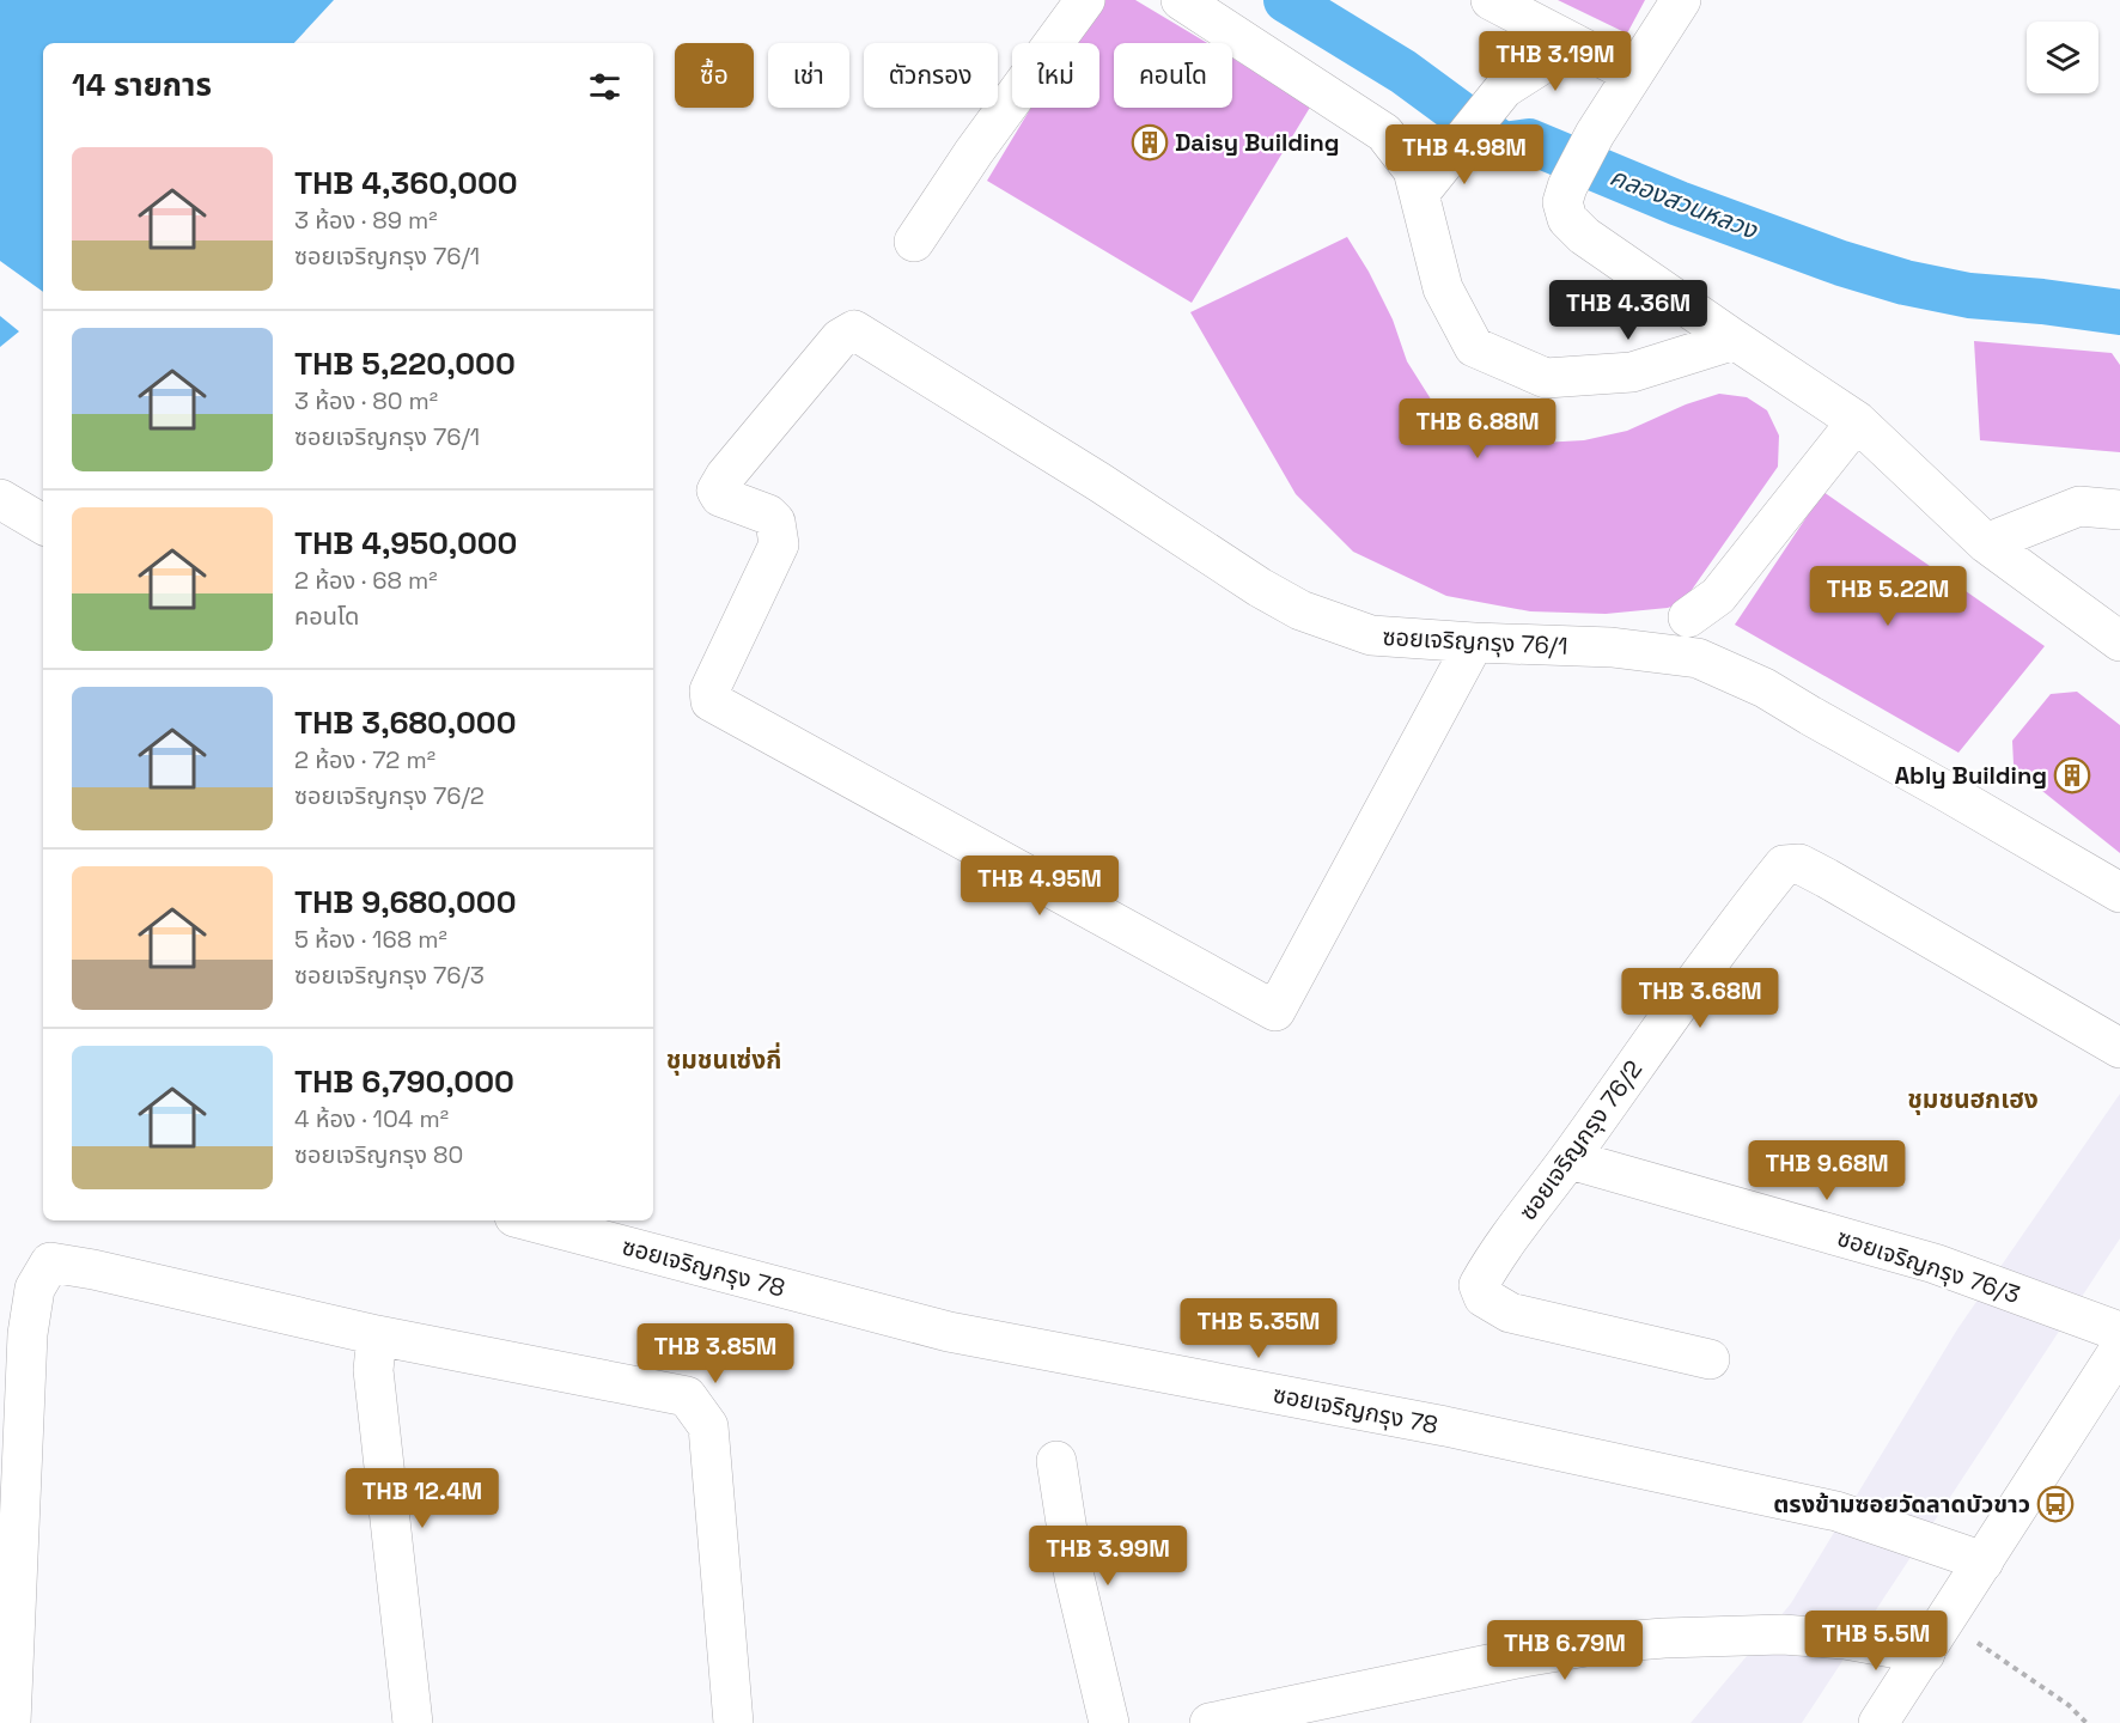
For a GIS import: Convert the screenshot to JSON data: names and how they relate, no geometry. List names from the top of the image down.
{
  "streets": {
    "street": [
      "ซอยเจริญกรุง 76/1",
      "ซอยเจริญกรุง 76/2",
      "ซอยเจริญกรุง 76/3",
      "ซอยเจริญกรุง 78"
    ]
  },
  "crossings": [
    ["ซอยเจริญกรุง 76/2", "ซอยเจริญกรุง 76/3"]
  ],
  "districts": ["ชุมชนเซ่งกี่", "ชุมชนฮกเฮง"],
  "water": ["คลองสวนหลวง"],
  "places": {
    "building": ["Daisy Building", "Ably Building"],
    "bus stop": ["ตรงข้ามซอยวัดลาดบัวขาว"]
  },
  "page": {
    "price": [
      "THB 3.19M",
      "THB 4.98M",
      "THB 4.36M",
      "THB 6.88M",
      "THB 5.22M",
      "THB 4.95M",
      "THB 3.68M",
      "THB 9.68M",
      "THB 5.35M",
      "THB 3.85M",
      "THB 12.4M",
      "THB 3.99M",
      "THB 5.5M",
      "THB 6.79M"
    ],
    "chip": [
      "ซื้อ",
      "เช่า",
      "ตัวกรอง",
      "ใหม่",
      "คอนโด"
    ],
    "heading": "14 รายการ",
    "list": [
      {
        "name": "THB 4,360,000",
        "note": "3 ห้อง · 89 m² · ซอยเจริญกรุง 76/1"
      },
      {
        "name": "THB 5,220,000",
        "note": "3 ห้อง · 80 m² · ซอยเจริญกรุง 76/1"
      },
      {
        "name": "THB 4,950,000",
        "note": "2 ห้อง · 68 m² · คอนโด"
      },
      {
        "name": "THB 3,680,000",
        "note": "2 ห้อง · 72 m² · ซอยเจริญกรุง 76/2"
      },
      {
        "name": "THB 9,680,000",
        "note": "5 ห้อง · 168 m² · ซอยเจริญกรุง 76/3"
      },
      {
        "name": "THB 6,790,000",
        "note": "4 ห้อง · 104 m² · ซอยเจริญกรุง 80"
      }
    ]
  }
}
